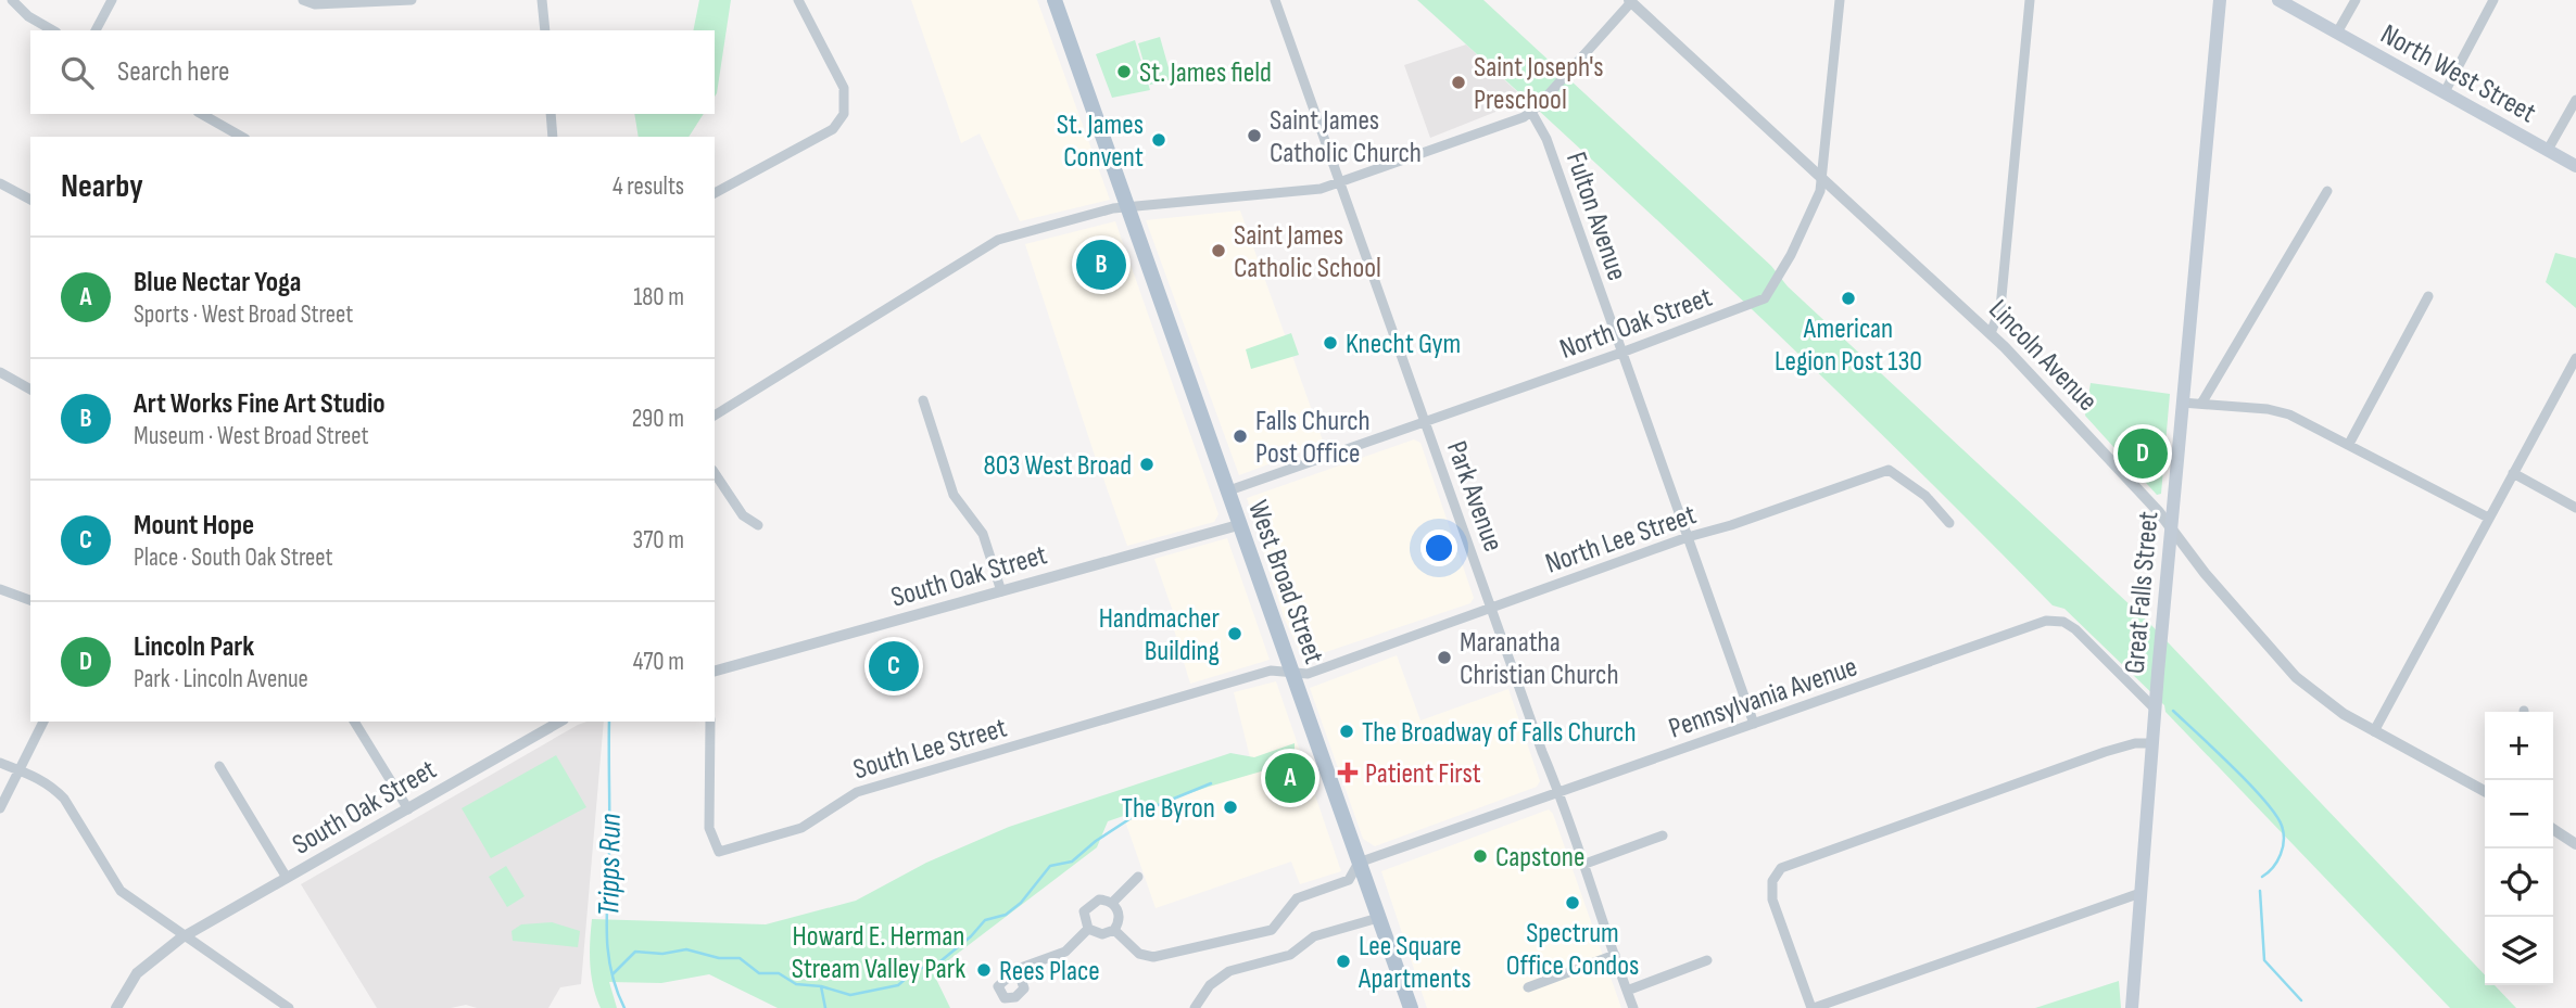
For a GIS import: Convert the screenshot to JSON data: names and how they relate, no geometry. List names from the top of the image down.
{
  "streets": {
    "main road": ["North West Street", "West Broad Street", "Great Falls Street"],
    "street": [
      "Fulton Avenue",
      "North Oak Street",
      "Lincoln Avenue",
      "Park Avenue",
      "North Lee Street",
      "South Oak Street",
      "Pennsylvania Avenue",
      "South Lee Street"
    ]
  },
  "crossings": [
    ["Fulton Avenue", "North Oak Street"],
    ["Fulton Avenue", "North Lee Street"],
    ["Fulton Avenue", "Pennsylvania Avenue"],
    ["North Oak Street", "Lincoln Avenue"],
    ["North Oak Street", "Park Avenue"],
    ["North Oak Street", "West Broad Street"],
    ["Lincoln Avenue", "Great Falls Street"],
    ["Park Avenue", "North Lee Street"],
    ["Park Avenue", "Pennsylvania Avenue"],
    ["North Lee Street", "West Broad Street"],
    ["North Lee Street", "South Lee Street"],
    ["South Oak Street", "West Broad Street"],
    ["West Broad Street", "Pennsylvania Avenue"],
    ["West Broad Street", "South Lee Street"],
    ["Great Falls Street", "Pennsylvania Avenue"]
  ],
  "water": ["Tripps Run"],
  "parks": ["Howard E. Herman Stream Valley Park"],
  "places": {
    "other": [
      "St. James field",
      "Saint Joseph's Preschool",
      "Saint James Catholic Church",
      "St. James Convent",
      "Saint James Catholic School",
      "American Legion Post 130",
      "Knecht Gym",
      "Falls Church Post Office",
      "803 West Broad",
      "Handmacher Building",
      "Maranatha Christian Church",
      "The Broadway of Falls Church",
      "The Byron",
      "Capstone",
      "Spectrum Office Condos",
      "Lee Square Apartments",
      "Rees Place"
    ],
    "health": ["Patient First"]
  },
  "page": {
    "search": "Search here",
    "heading": ["Nearby", "4 results"],
    "pins": [
      "B",
      "D",
      "C",
      "A"
    ],
    "list": [
      {
        "mark": "A",
        "name": "Blue Nectar Yoga",
        "note": "Sports · West Broad Street",
        "value": "180 m"
      },
      {
        "mark": "B",
        "name": "Art Works Fine Art Studio",
        "note": "Museum · West Broad Street",
        "value": "290 m"
      },
      {
        "mark": "C",
        "name": "Mount Hope",
        "note": "Place · South Oak Street",
        "value": "370 m"
      },
      {
        "mark": "D",
        "name": "Lincoln Park",
        "note": "Park · Lincoln Avenue",
        "value": "470 m"
      }
    ],
    "map_buttons": ["+", "−"]
  }
}
